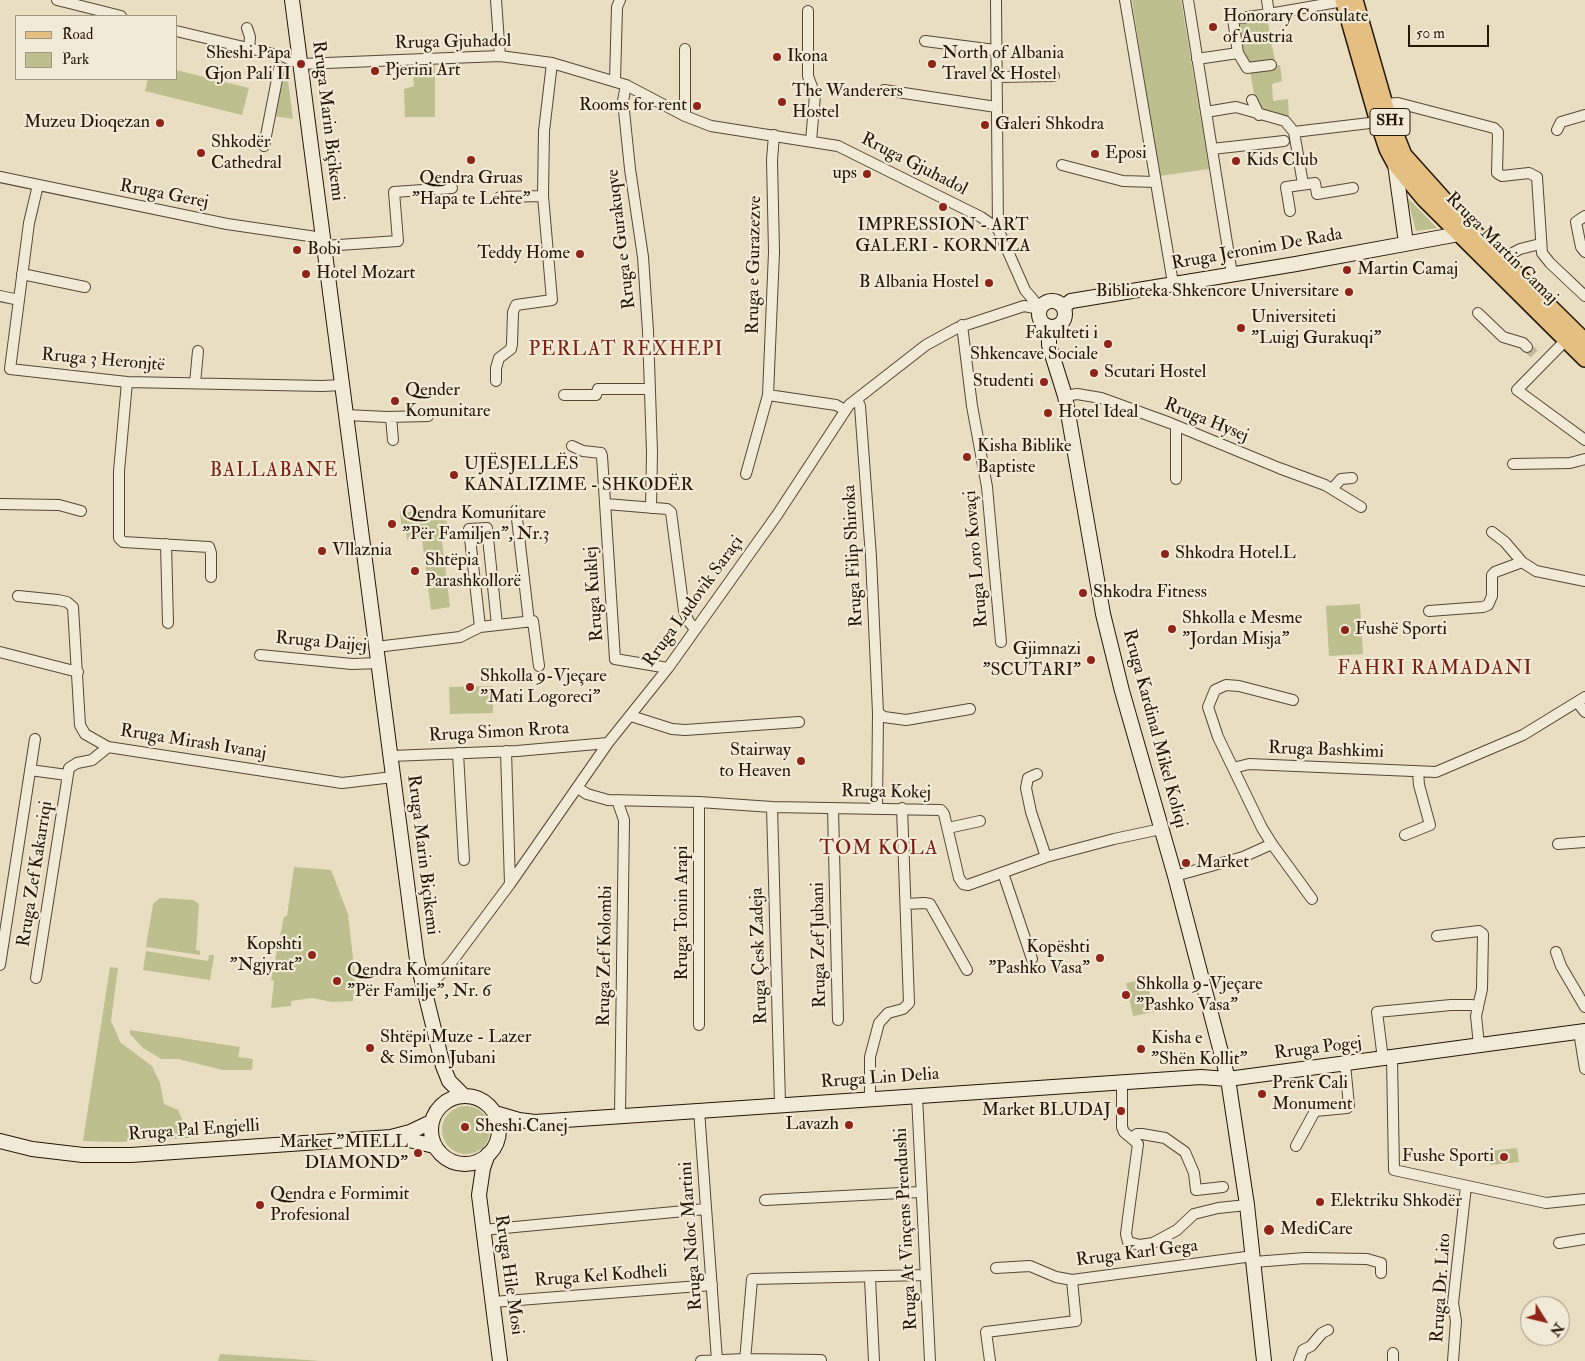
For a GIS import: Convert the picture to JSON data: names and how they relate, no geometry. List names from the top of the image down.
{
  "streets": {
    "main road": [
      "Rruga Marin Biçikemi",
      "SH1",
      "Rruga Martin Camaj",
      "Rruga Jeronim De Rada",
      "Rruga Kardinal Mikel Koliqi",
      "Rruga Pogej",
      "Rruga Lin Delia",
      "Rruga Pal Engjelli",
      "Rruga Hile Mosi"
    ],
    "street": [
      "Rruga Gjuhadol",
      "Rruga Gerej",
      "Rruga e Gurakuqve",
      "Rruga e Gurazezve",
      "Rruga 3 Heronjtë",
      "Rruga Hysej",
      "Rruga Filip Shiroka",
      "Rruga Loro Kovaçi",
      "Rruga Kuklej",
      "Rruga Ludovik Saraçi",
      "Rruga Daijej",
      "Rruga Simon Rrota",
      "Rruga Mirash Ivanaj",
      "Rruga Bashkimi",
      "Rruga Kokej",
      "Rruga Zef Kakarriqi",
      "Rruga Tonin Arapi",
      "Rruga Zef Jubani",
      "Rruga Zef Kolombi",
      "Rruga Çesk Zadeja",
      "Rruga At Vinçens Prendushi",
      "Rruga Ndoc Martini",
      "Rruga Karl Gega",
      "Rruga Kel Kodheli",
      "Rruga Dr. Lito"
    ]
  },
  "crossings": [
    ["Rruga Gjuhadol", "Rruga Marin Biçikemi"],
    ["Rruga Gjuhadol", "Rruga e Gurakuqve"],
    ["Rruga Gjuhadol", "Rruga e Gurazezve"],
    ["Rruga Marin Biçikemi", "Rruga Gerej"],
    ["Rruga Marin Biçikemi", "Rruga 3 Heronjtë"],
    ["Rruga Marin Biçikemi", "Rruga Ludovik Saraçi"],
    ["Rruga Marin Biçikemi", "Rruga Daijej"],
    ["Rruga Marin Biçikemi", "Rruga Simon Rrota"],
    ["Rruga Marin Biçikemi", "Rruga Mirash Ivanaj"],
    ["Rruga Marin Biçikemi", "Rruga Lin Delia"],
    ["Rruga Marin Biçikemi", "Rruga Pal Engjelli"],
    ["Rruga Marin Biçikemi", "Rruga Hile Mosi"],
    ["SH1", "Rruga Martin Camaj"],
    ["SH1", "Rruga Jeronim De Rada"],
    ["Rruga Martin Camaj", "Rruga Jeronim De Rada"],
    ["Rruga Jeronim De Rada", "Rruga Ludovik Saraçi"],
    ["Rruga Jeronim De Rada", "Rruga Kardinal Mikel Koliqi"],
    ["Rruga Hysej", "Rruga Kardinal Mikel Koliqi"],
    ["Rruga Filip Shiroka", "Rruga Ludovik Saraçi"],
    ["Rruga Filip Shiroka", "Rruga Kokej"],
    ["Rruga Loro Kovaçi", "Rruga Ludovik Saraçi"],
    ["Rruga Kuklej", "Rruga Ludovik Saraçi"],
    ["Rruga Ludovik Saraçi", "Rruga Kardinal Mikel Koliqi"],
    ["Rruga Ludovik Saraçi", "Rruga Simon Rrota"],
    ["Rruga Ludovik Saraçi", "Rruga Kokej"],
    ["Rruga Kardinal Mikel Koliqi", "Rruga Kokej"],
    ["Rruga Kardinal Mikel Koliqi", "Rruga Pogej"],
    ["Rruga Kardinal Mikel Koliqi", "Rruga Lin Delia"],
    ["Rruga Kardinal Mikel Koliqi", "Rruga Karl Gega"],
    ["Rruga Kokej", "Rruga Tonin Arapi"],
    ["Rruga Kokej", "Rruga Zef Jubani"],
    ["Rruga Kokej", "Rruga Zef Kolombi"],
    ["Rruga Kokej", "Rruga Çesk Zadeja"],
    ["Rruga Zef Kolombi", "Rruga Lin Delia"],
    ["Rruga Çesk Zadeja", "Rruga Lin Delia"],
    ["Rruga Pogej", "Rruga Lin Delia"],
    ["Rruga Lin Delia", "Rruga Pal Engjelli"],
    ["Rruga Lin Delia", "Rruga At Vinçens Prendushi"],
    ["Rruga Lin Delia", "Rruga Ndoc Martini"],
    ["Rruga Lin Delia", "Rruga Hile Mosi"],
    ["Rruga Pal Engjelli", "Rruga Hile Mosi"],
    ["Rruga Ndoc Martini", "Rruga Kel Kodheli"],
    ["Rruga Hile Mosi", "Rruga Kel Kodheli"]
  ],
  "districts": [
    "PERLAT REXHEPI",
    "BALLABANE",
    "FAHRI RAMADANI",
    "TOM KOLA"
  ],
  "places": [
    "Honorary Consulate of Austria",
    "Ikona",
    "Sheshi Papa Gjon Pali II",
    "North of Albania Travel & Hostel",
    "Pjerini Art",
    "The Wanderers Hostel",
    "Rooms for rent",
    "Muzeu Dioqezan",
    "Galeri Shkodra",
    "Shkodër Cathedral",
    "Eposi",
    "Qendra Gruas \"Hapa te Lehte\"",
    "Kids Club",
    "ups",
    "IMPRESSION - ART GALERI - KORNIZA",
    "Bobi",
    "Teddy Home",
    "Martin Camaj",
    "Hotel Mozart",
    "B Albania Hostel",
    "Biblioteka Shkencore Universitare",
    "Universiteti \"Luigj Gurakuqi\"",
    "Fakulteti i Shkencave Sociale",
    "Scutari Hostel",
    "Studenti",
    "Qender Komunitare",
    "Hotel Ideal",
    "Kisha Biblike Baptiste",
    "UJËSJELLËS KANALIZIME - SHKODËR",
    "Qendra Komunitare \"Për Familjen\", Nr.3",
    "Vllaznia",
    "Shkodra Hotel.L",
    "Shtëpia Parashkollorë",
    "Shkodra Fitness",
    "Shkolla e Mesme \"Jordan Misja\"",
    "Fushë Sporti",
    "Gjimnazi \"SCUTARI\"",
    "Shkolla 9-Vjeçare \"Mati Logoreci\"",
    "Stairway to Heaven",
    "Market",
    "Kopshti \"Ngjyrat\"",
    "Kopështi \"Pashko Vasa\"",
    "Qendra Komunitare \"Për Familje\", Nr. 6",
    "Shkolla 9-Vjeçare \"Pashko Vasa\"",
    "Shtëpi Muze - Lazer & Simon Jubani",
    "Kisha e \"Shën Kollit\"",
    "Prenk Cali Monument",
    "Market BLUDAJ",
    "Lavazh",
    "Sheshi Canej",
    "Market \"MIELL DIAMOND\"",
    "Fushe Sporti",
    "Elektriku Shkodër",
    "Qendra e Formimit Profesional",
    "MediCare"
  ],
  "legend": ["Road", "Park"],
  "scale_bar": "50 m",
  "north": "bottom right"
}
